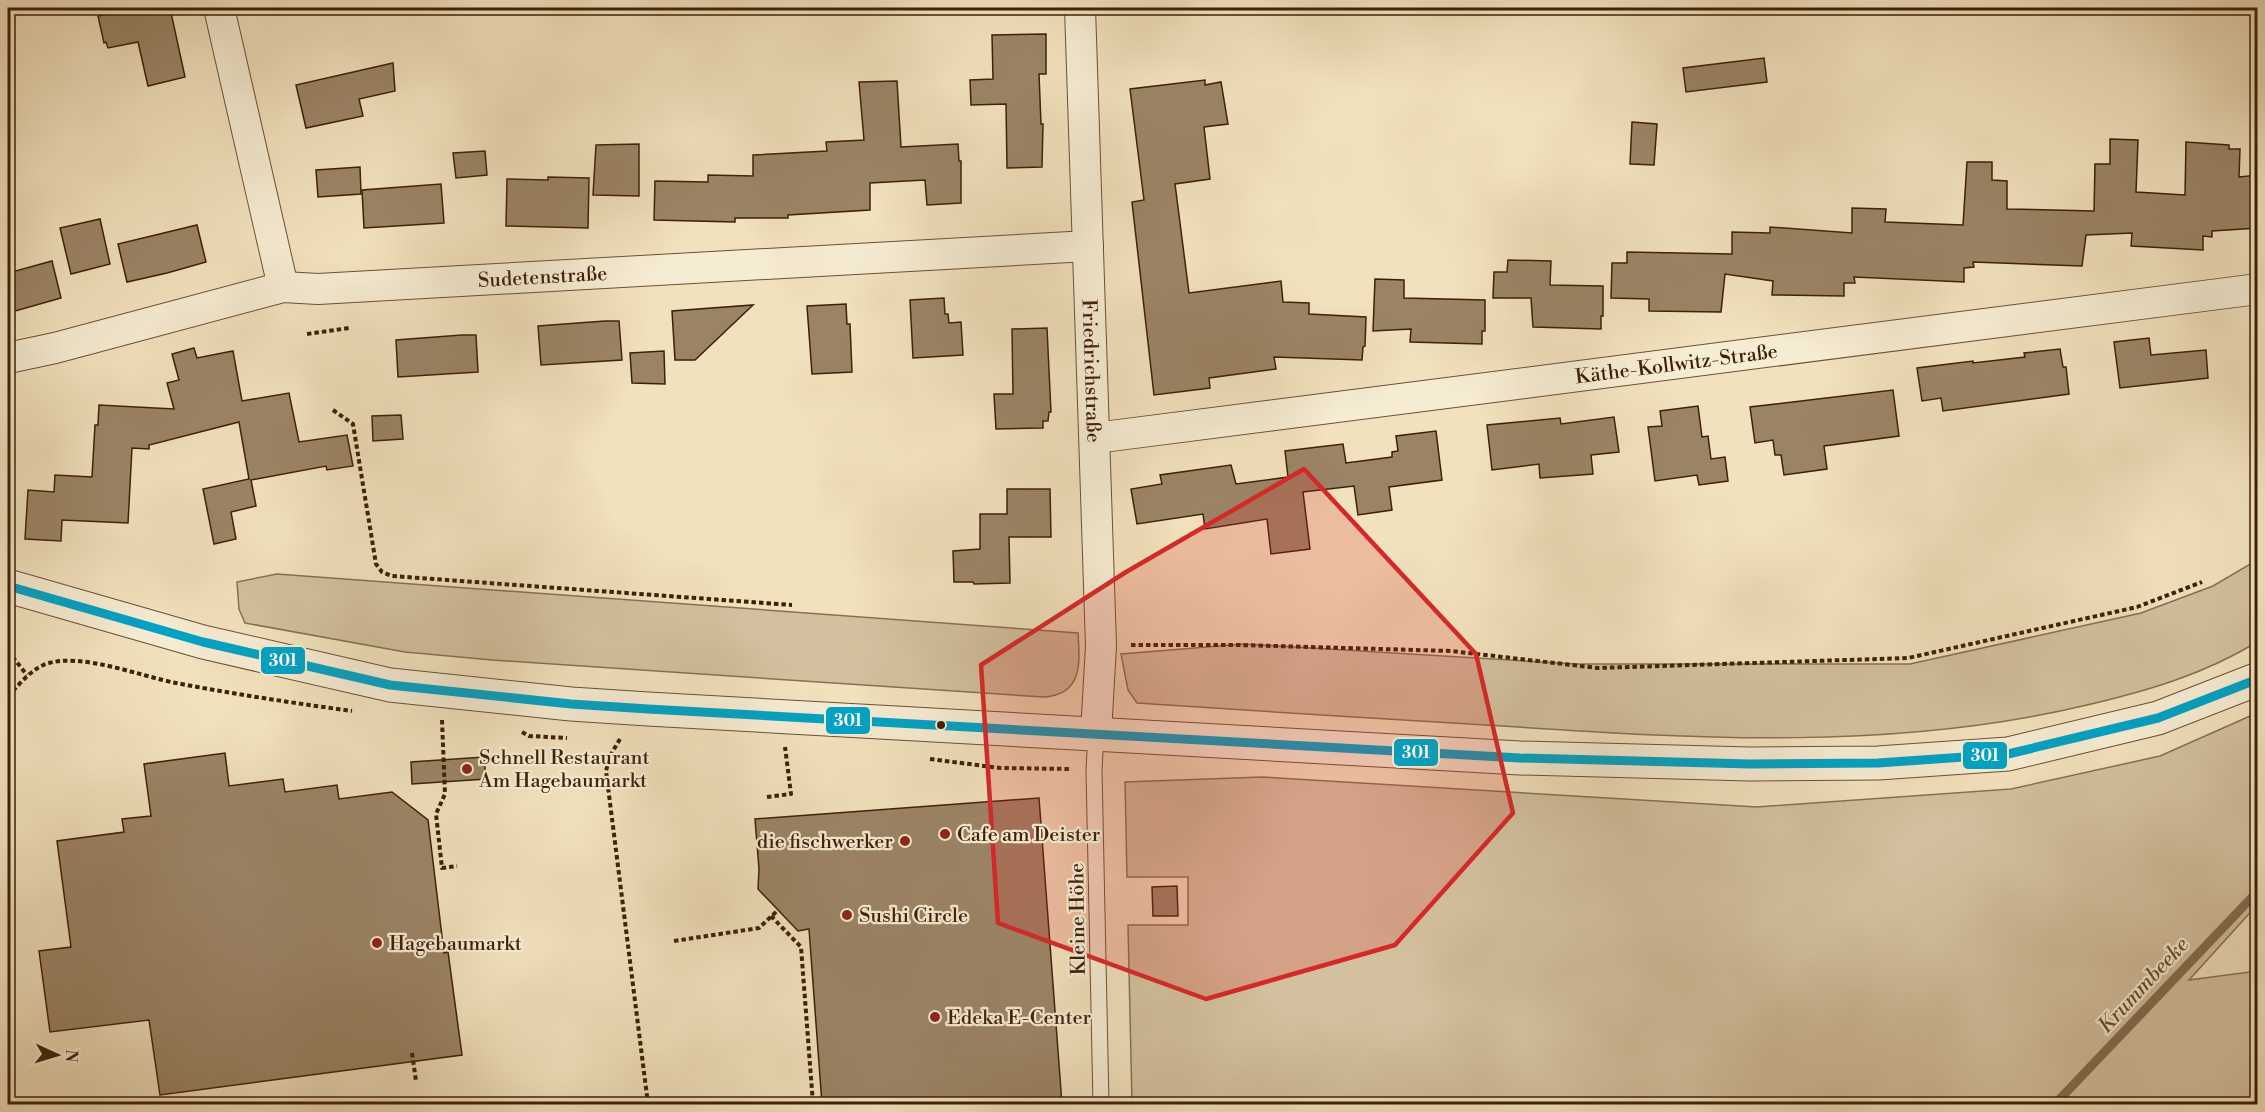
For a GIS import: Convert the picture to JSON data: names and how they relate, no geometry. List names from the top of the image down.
{
  "streets": {
    "street": ["Sudetenstraße", "Käthe-Kollwitz-Straße", "Friedrichstraße"],
    "lane": ["Kleine Höhe"]
  },
  "crossings": [
    ["Sudetenstraße", "Friedrichstraße"],
    ["Käthe-Kollwitz-Straße", "Friedrichstraße"],
    ["Friedrichstraße", "Kleine Höhe"]
  ],
  "water": ["Krummbeeke"],
  "places": [
    "Schnell Restaurant Am Hagebaumarkt",
    "Cafe am Deister",
    "die fischwerker",
    "Sushi Circle",
    "Hagebaumarkt",
    "Edeka E-Center"
  ],
  "lines": ["transit line 301"],
  "north": "right"
}
